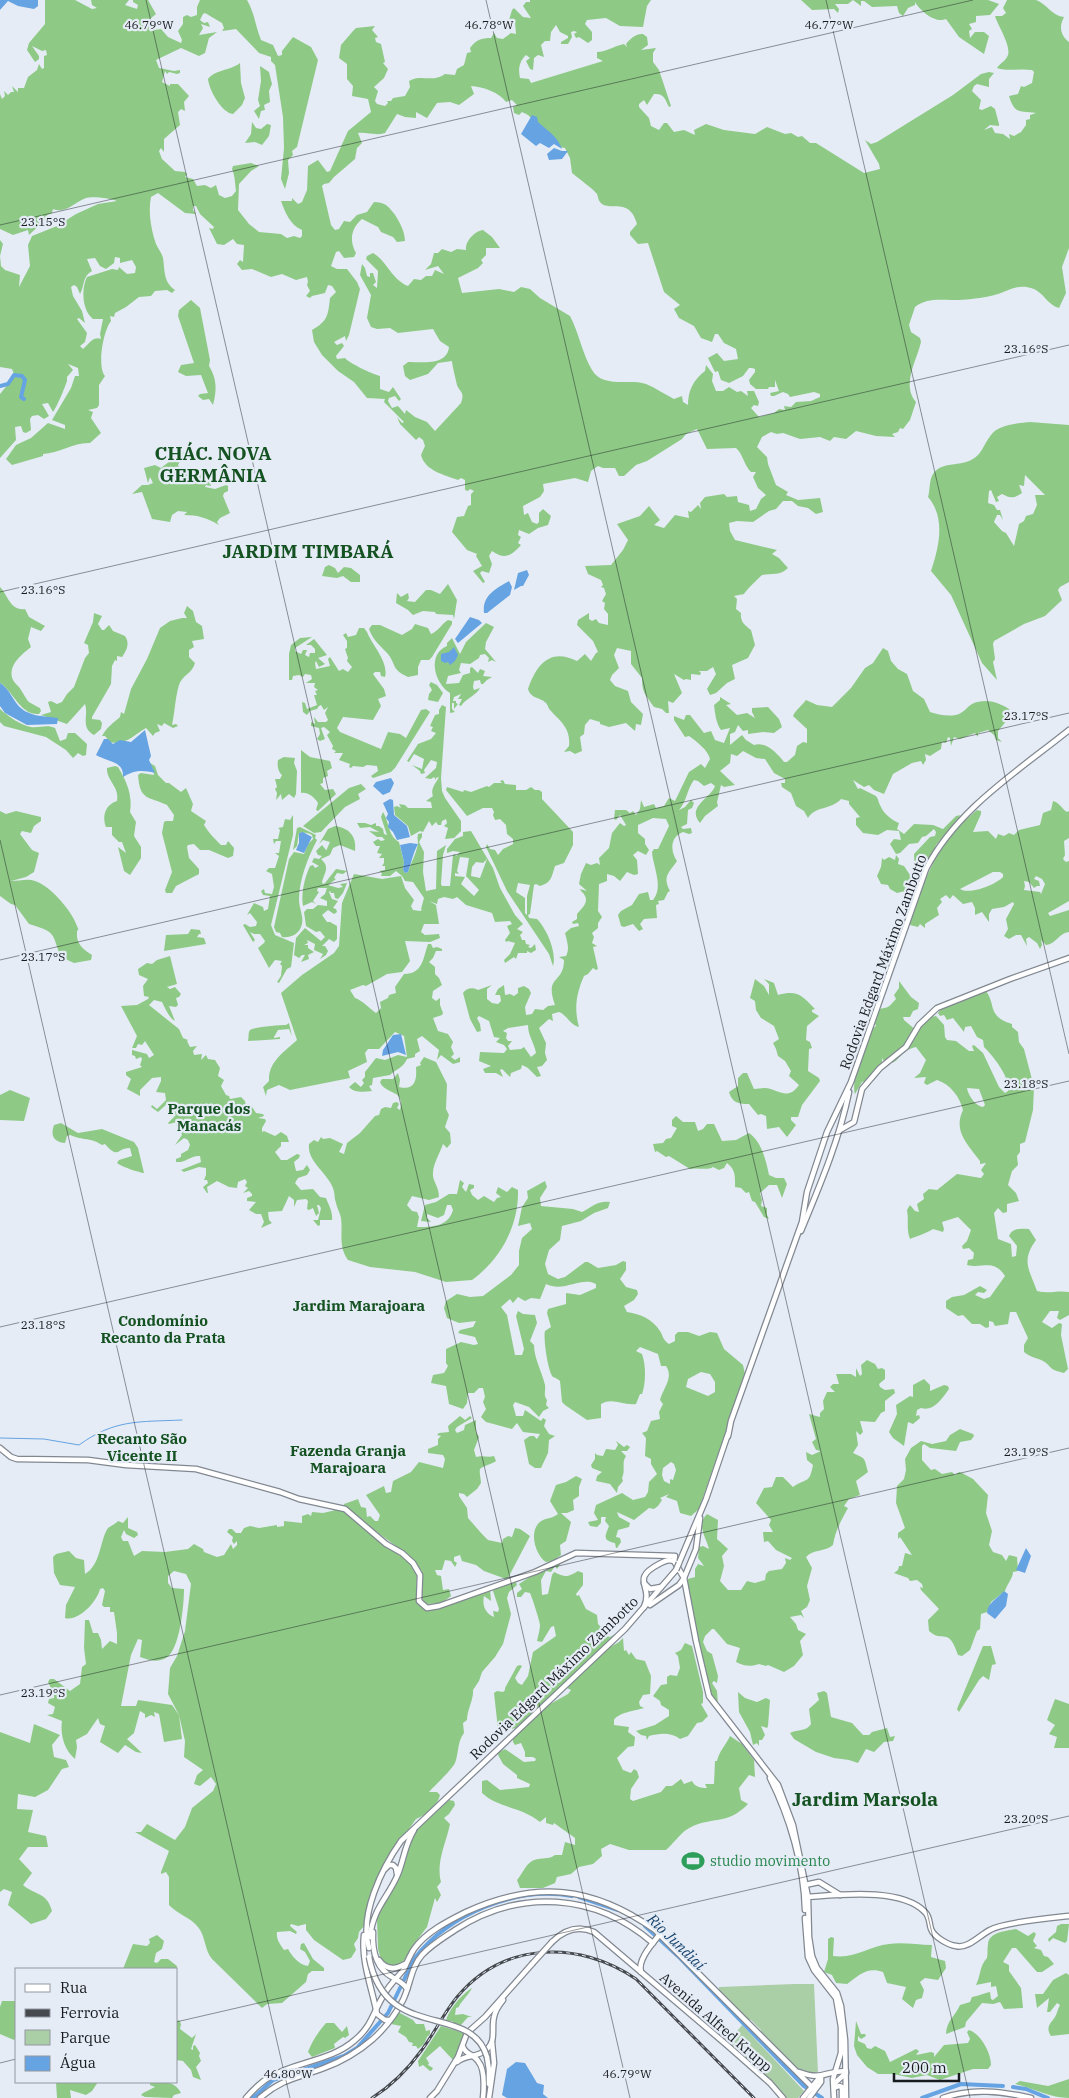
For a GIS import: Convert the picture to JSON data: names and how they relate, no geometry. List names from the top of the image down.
{
  "streets": {
    "main road": ["Rodovia Edgard Máximo Zambotto", "Avenida Alfred Krupp"]
  },
  "districts": [
    "CHÁC. NOVA GERMÂNIA",
    "JARDIM TIMBARÁ",
    "Parque dos Manacás",
    "Jardim Marajoara",
    "Condomínio Recanto da Prata",
    "Recanto São Vicente II",
    "Fazenda Granja Marajoara",
    "Jardim Marsola"
  ],
  "water": ["Rio Jundiaí"],
  "places": {
    "sports": ["studio movimento"]
  },
  "legend": [
    "Rua",
    "Ferrovia",
    "Parque",
    "Água"
  ],
  "scale_bar": "200 m",
  "coordinates": [
    "46.79°W",
    "46.78°W",
    "46.77°W",
    "23.15°S",
    "23.16°S",
    "23.17°S",
    "23.18°S",
    "23.19°S",
    "23.20°S",
    "46.80°W"
  ]
}
